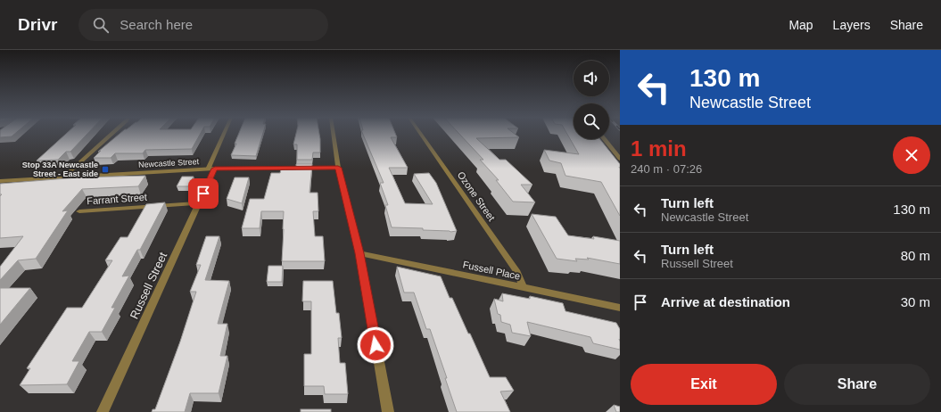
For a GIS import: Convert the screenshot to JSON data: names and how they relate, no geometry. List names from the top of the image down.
{
  "streets": {
    "street": [
      "Newcastle Street",
      "Ozone Street",
      "Farrant Street",
      "Fussell Place",
      "Russell Street"
    ]
  },
  "crossings": [
    ["Newcastle Street", "Russell Street"],
    ["Ozone Street", "Fussell Place"],
    ["Farrant Street", "Russell Street"]
  ],
  "places": {
    "transit": ["Stop 33A Newcastle Street - East side"]
  },
  "page": {
    "header": "Drivr",
    "search": "Search here",
    "nav": ["Map", "Layers", "Share"],
    "turn": ["130 m", "Newcastle Street"],
    "heading": ["1 min", "240 m · 07:26"],
    "list": [
      {
        "name": "Turn left",
        "note": "Newcastle Street",
        "value": "130 m"
      },
      {
        "name": "Turn left",
        "note": "Russell Street",
        "value": "80 m"
      },
      {
        "name": "Arrive at destination",
        "value": "30 m"
      }
    ],
    "buttons": ["Exit", "Share"]
  }
}
